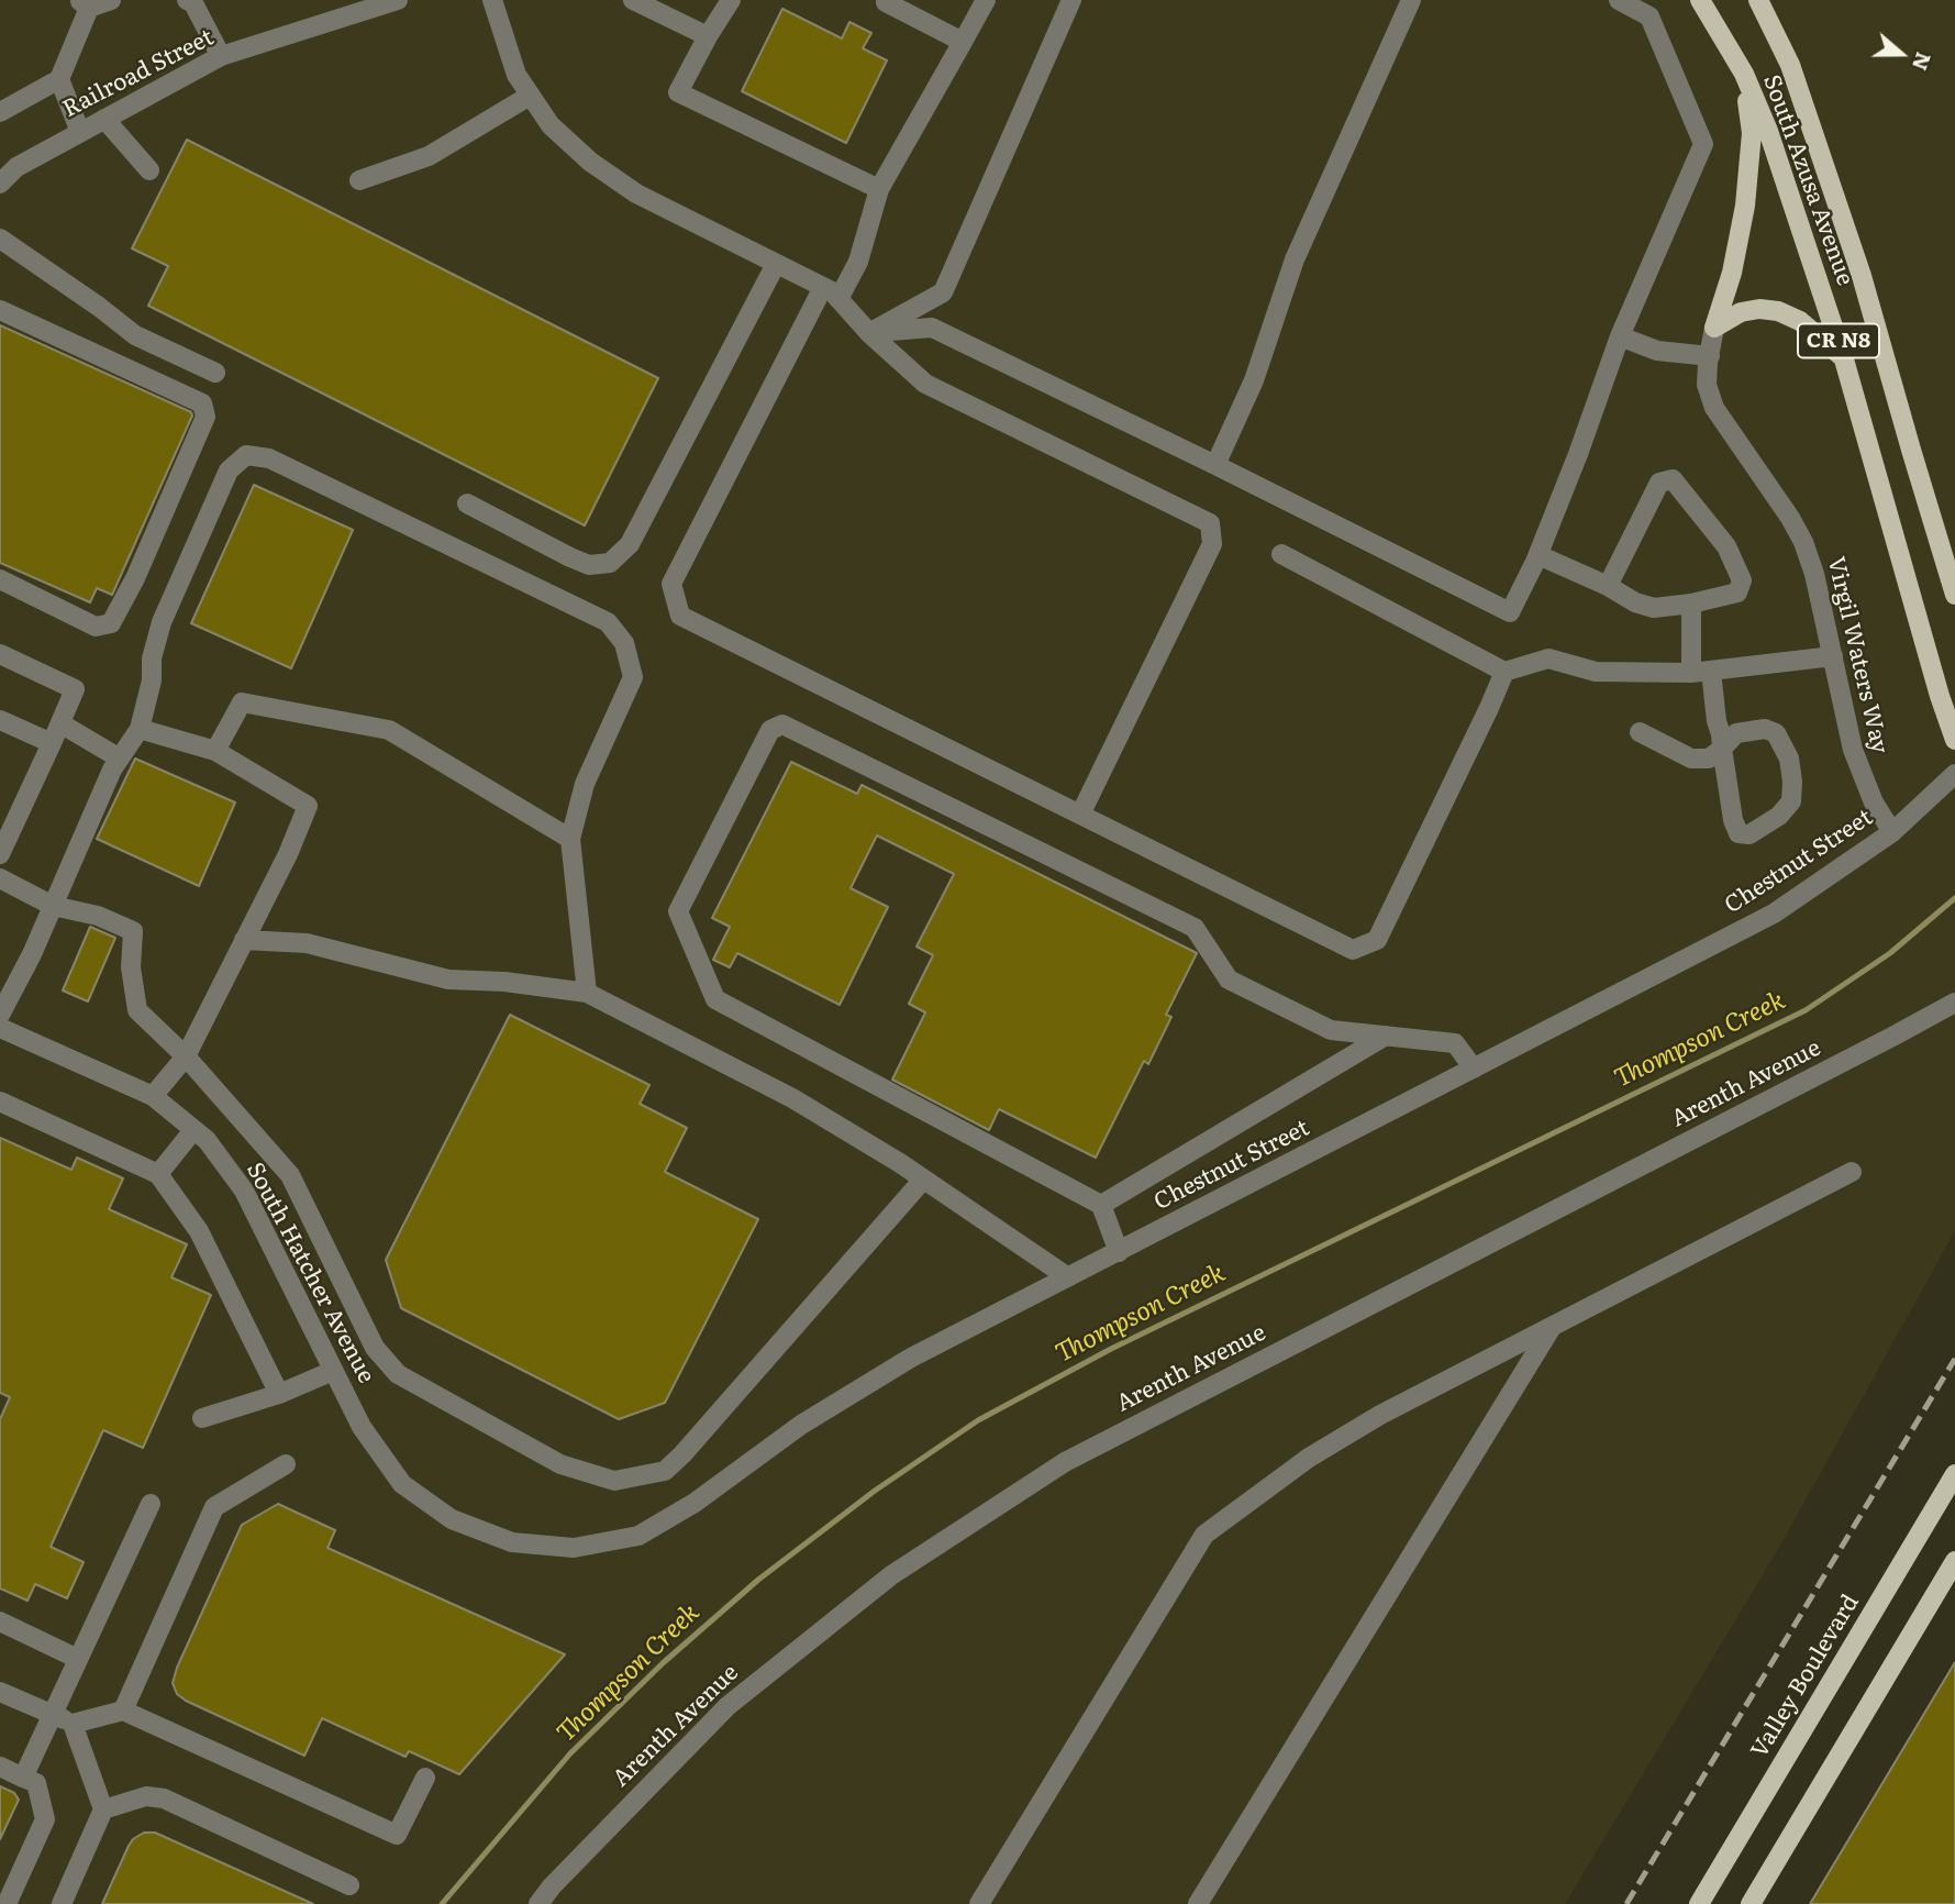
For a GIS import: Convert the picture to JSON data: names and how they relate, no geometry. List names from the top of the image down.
{
  "streets": {
    "main road": ["South Azusa Avenue", "CR N8", "Valley Boulevard"],
    "street": [
      "Railroad Street",
      "Virgil Waters Way",
      "Chestnut Street",
      "Arenth Avenue",
      "South Hatcher Avenue"
    ]
  },
  "crossings": [
    ["Virgil Waters Way", "Chestnut Street"],
    ["Chestnut Street", "South Hatcher Avenue"]
  ],
  "water": ["Thompson Creek"],
  "north": "right"
}
